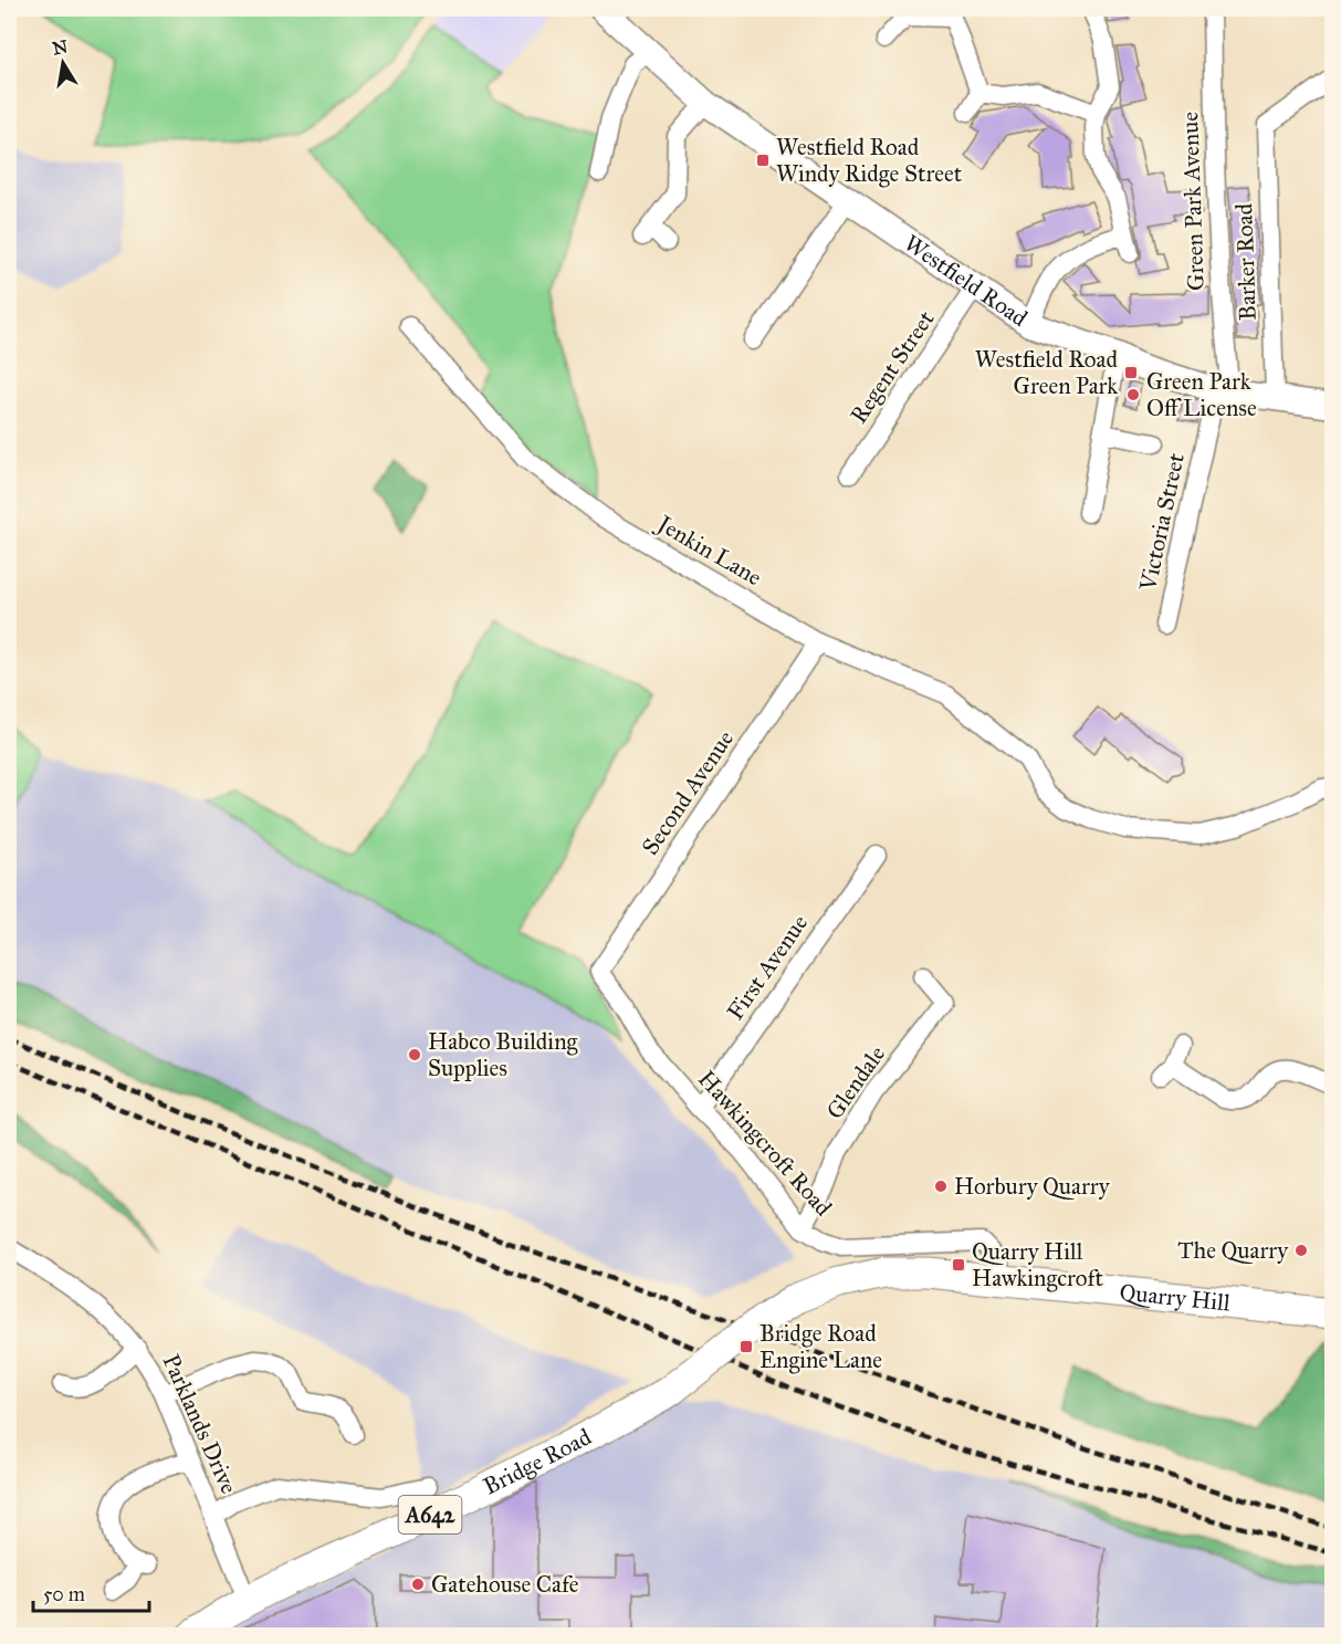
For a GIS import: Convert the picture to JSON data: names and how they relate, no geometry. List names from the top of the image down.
{
  "streets": {
    "highway": ["Quarry Hill", "Bridge Road", "A642"],
    "main road": ["Westfield Road"],
    "street": [
      "Green Park Avenue",
      "Barker Road",
      "Regent Street",
      "Victoria Street",
      "Jenkin Lane",
      "Second Avenue",
      "First Avenue",
      "Glendale",
      "Hawkingcroft Road",
      "Parklands Drive"
    ]
  },
  "crossings": [
    ["Green Park Avenue", "Westfield Road"],
    ["Green Park Avenue", "Victoria Street"],
    ["Barker Road", "Westfield Road"],
    ["Westfield Road", "Regent Street"],
    ["Westfield Road", "Victoria Street"],
    ["Jenkin Lane", "Second Avenue"],
    ["Second Avenue", "Hawkingcroft Road"],
    ["First Avenue", "Hawkingcroft Road"],
    ["Glendale", "Hawkingcroft Road"],
    ["Hawkingcroft Road", "Quarry Hill"],
    ["Quarry Hill", "Bridge Road"],
    ["Parklands Drive", "Bridge Road"]
  ],
  "places": {
    "transit": [
      "Westfield Road Windy Ridge Street",
      "Westfield Road Green Park",
      "Quarry Hill Hawkingcroft",
      "Bridge Road Engine Lane"
    ],
    "other": [
      "Green Park Off License",
      "Habco Building Supplies",
      "Horbury Quarry",
      "The Quarry",
      "Gatehouse Cafe"
    ]
  },
  "scale_bar": "50 m",
  "north": "top"
}
